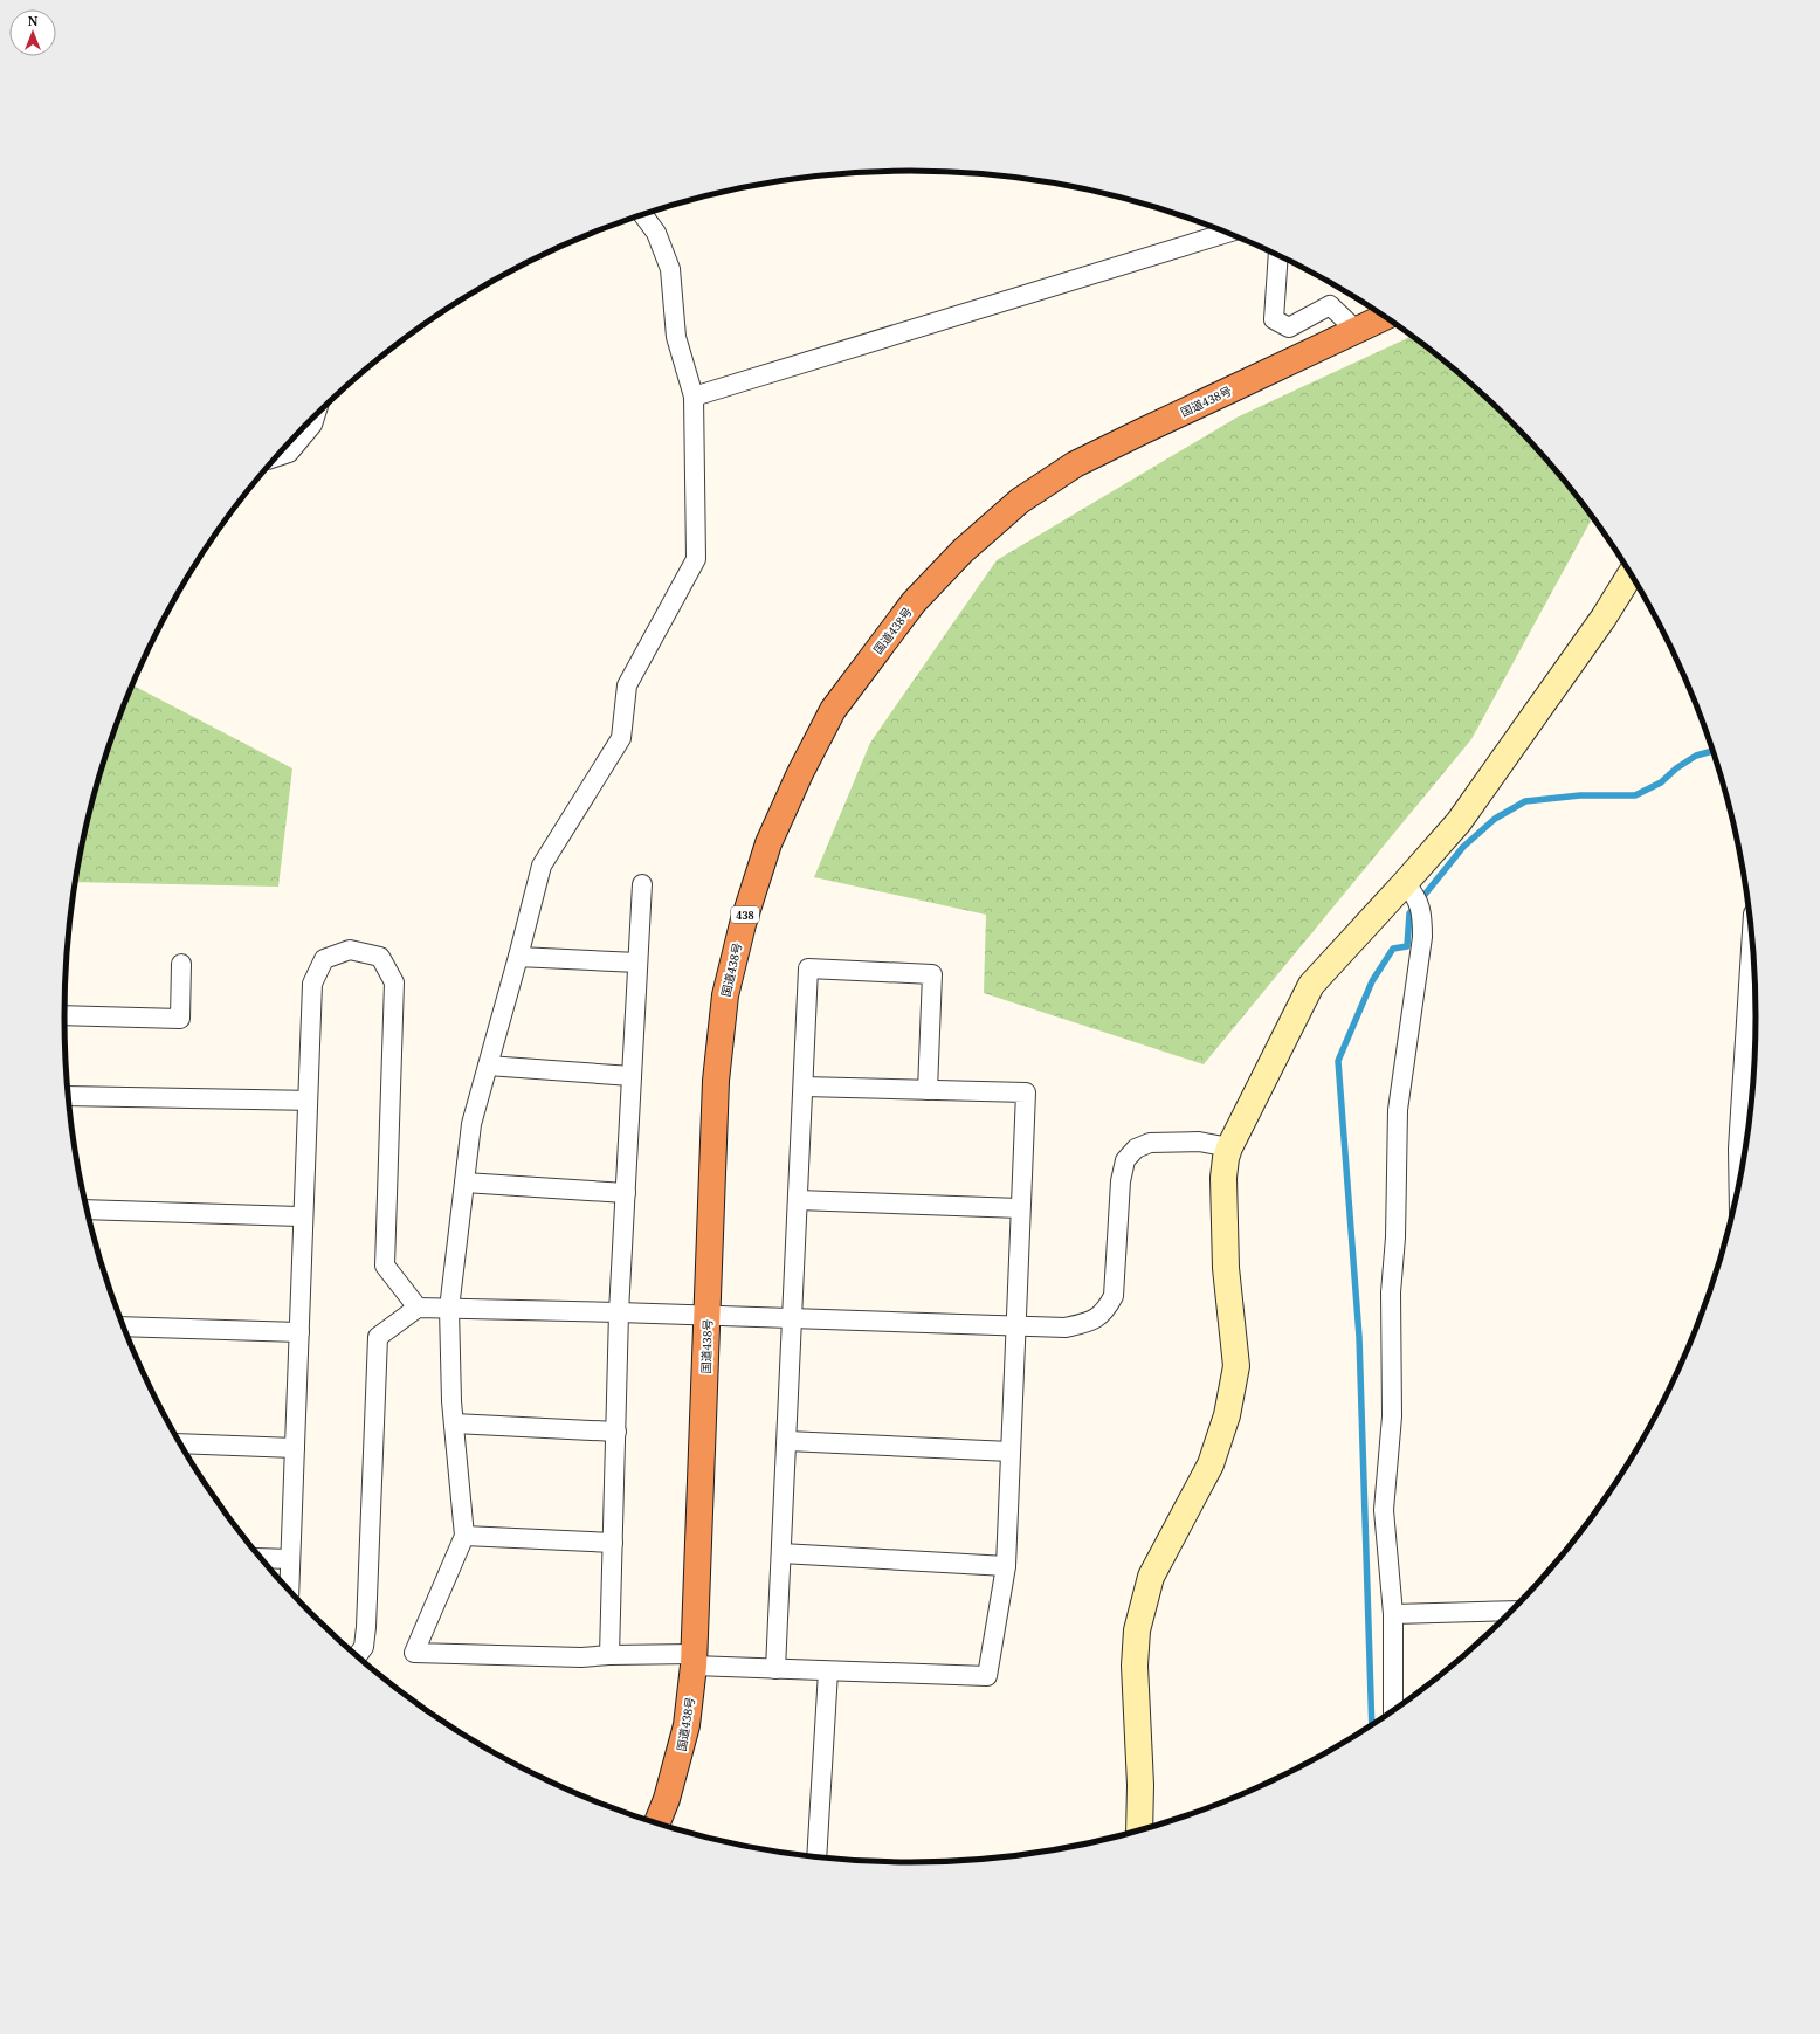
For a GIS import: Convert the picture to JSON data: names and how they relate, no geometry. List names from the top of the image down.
{
  "streets": {
    "highway": ["国道438号", "438"]
  },
  "north": "top"
}
